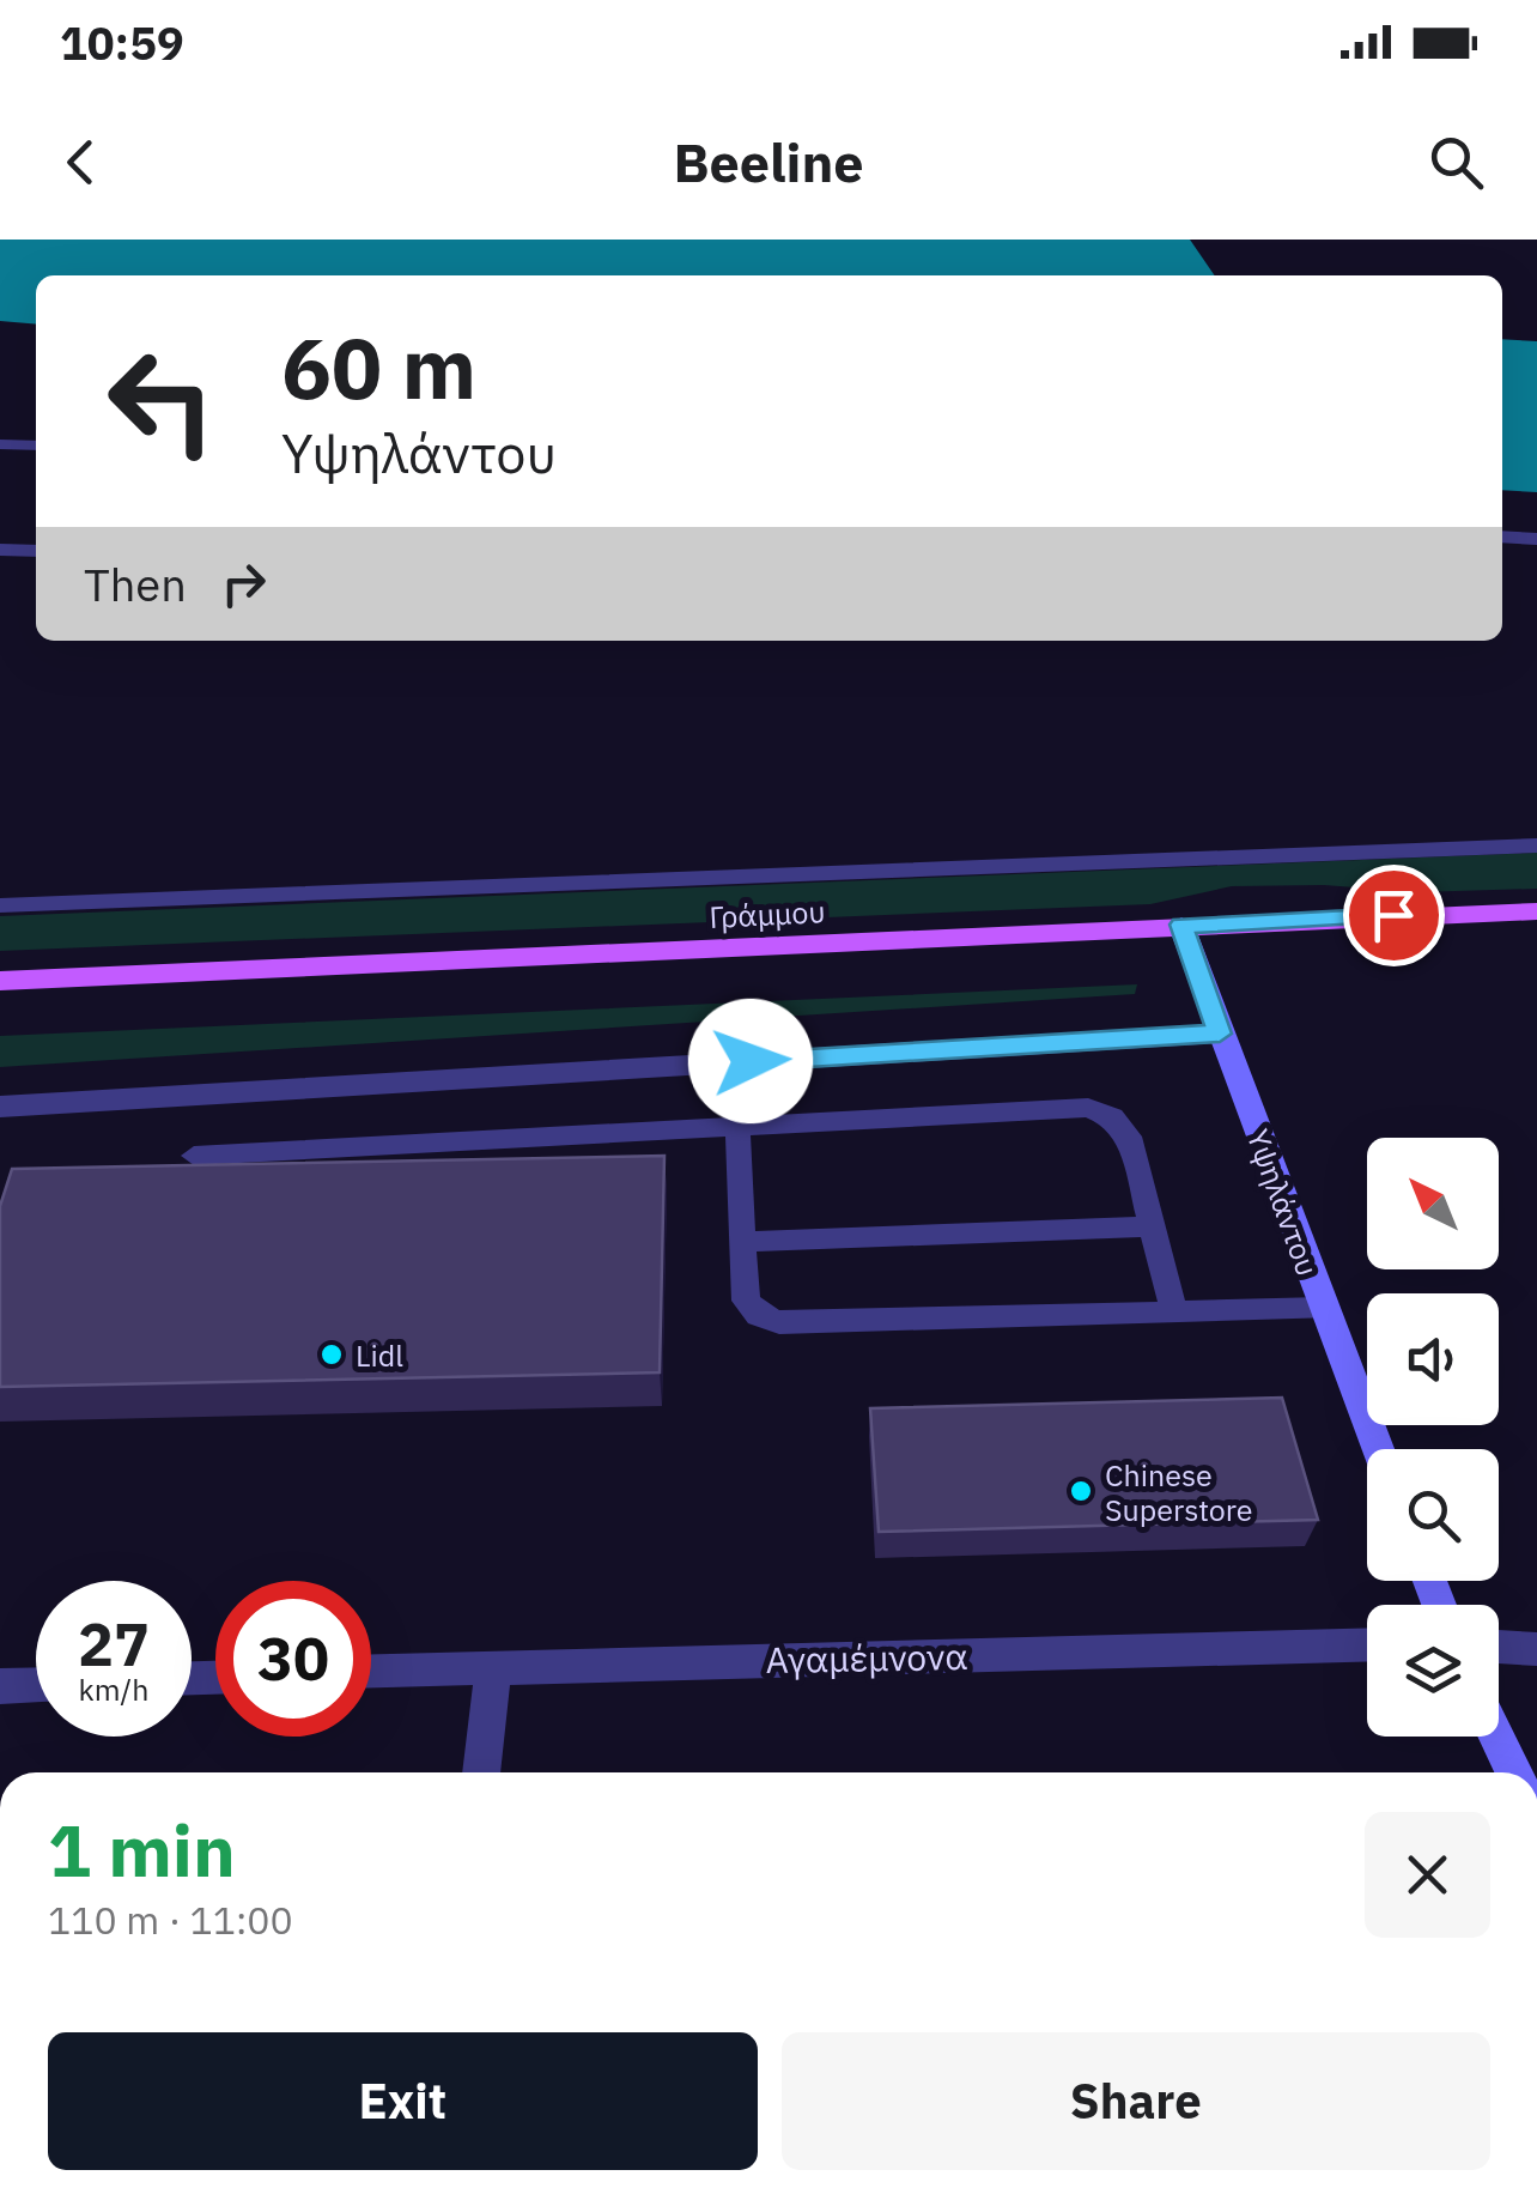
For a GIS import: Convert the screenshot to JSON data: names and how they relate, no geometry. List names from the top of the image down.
{
  "streets": {
    "main road": ["Γράμμου"],
    "street": ["Υψηλάντου", "Αγαμέμνονα"]
  },
  "crossings": [
    ["Γράμμου", "Υψηλάντου"]
  ],
  "places": ["Lidl", "Chinese Superstore"],
  "north": "top left",
  "page": {
    "status": "10:59",
    "header": "Beeline",
    "turn": ["60 m", "Υψηλάντου"],
    "then": "Then",
    "speed": "27 km/h",
    "limit": "30",
    "heading": ["1 min", "110 m · 11:00"],
    "buttons": ["Exit", "Share"]
  }
}
